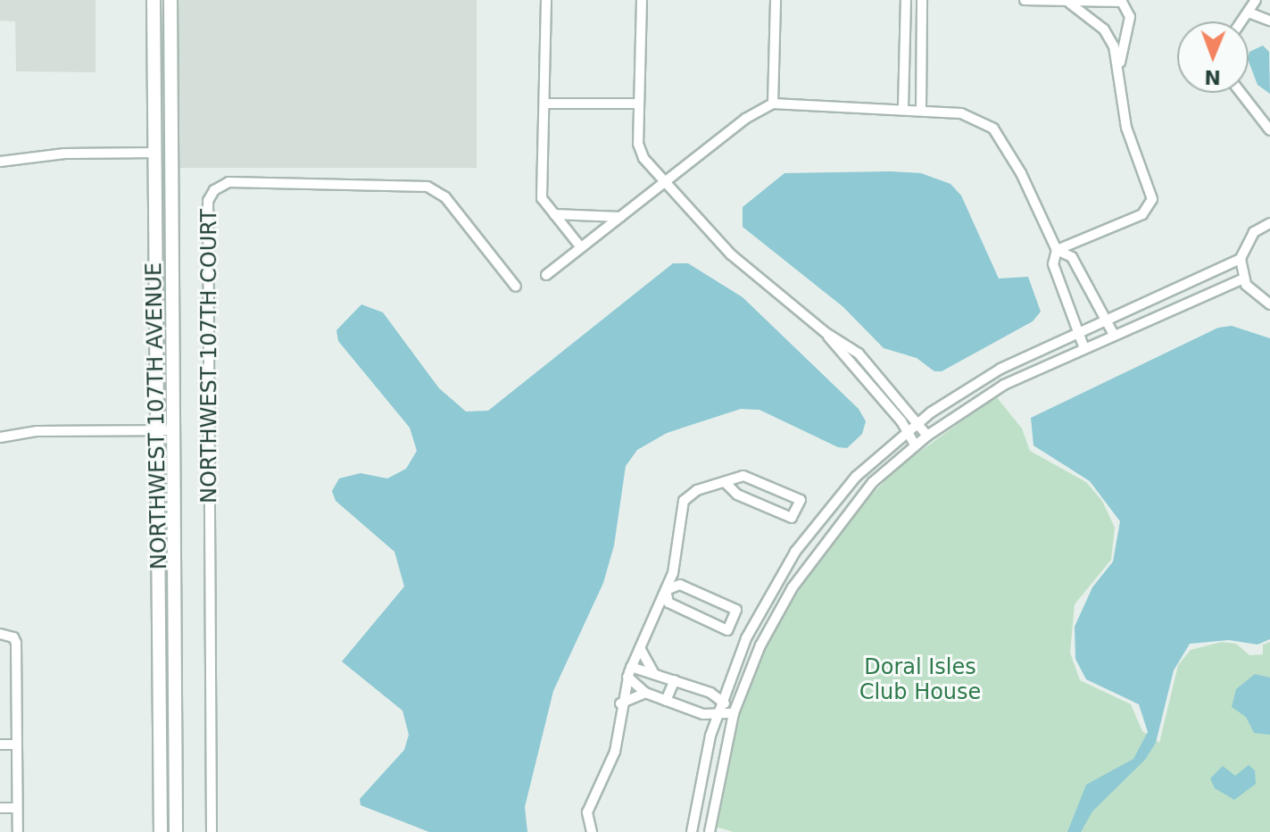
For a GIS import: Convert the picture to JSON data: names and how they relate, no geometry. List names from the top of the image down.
{
  "streets": {
    "main road": ["NORTHWEST 107TH AVENUE"],
    "street": ["NORTHWEST 107TH COURT"]
  },
  "parks": ["Doral Isles Club House"],
  "north": "bottom"
}
